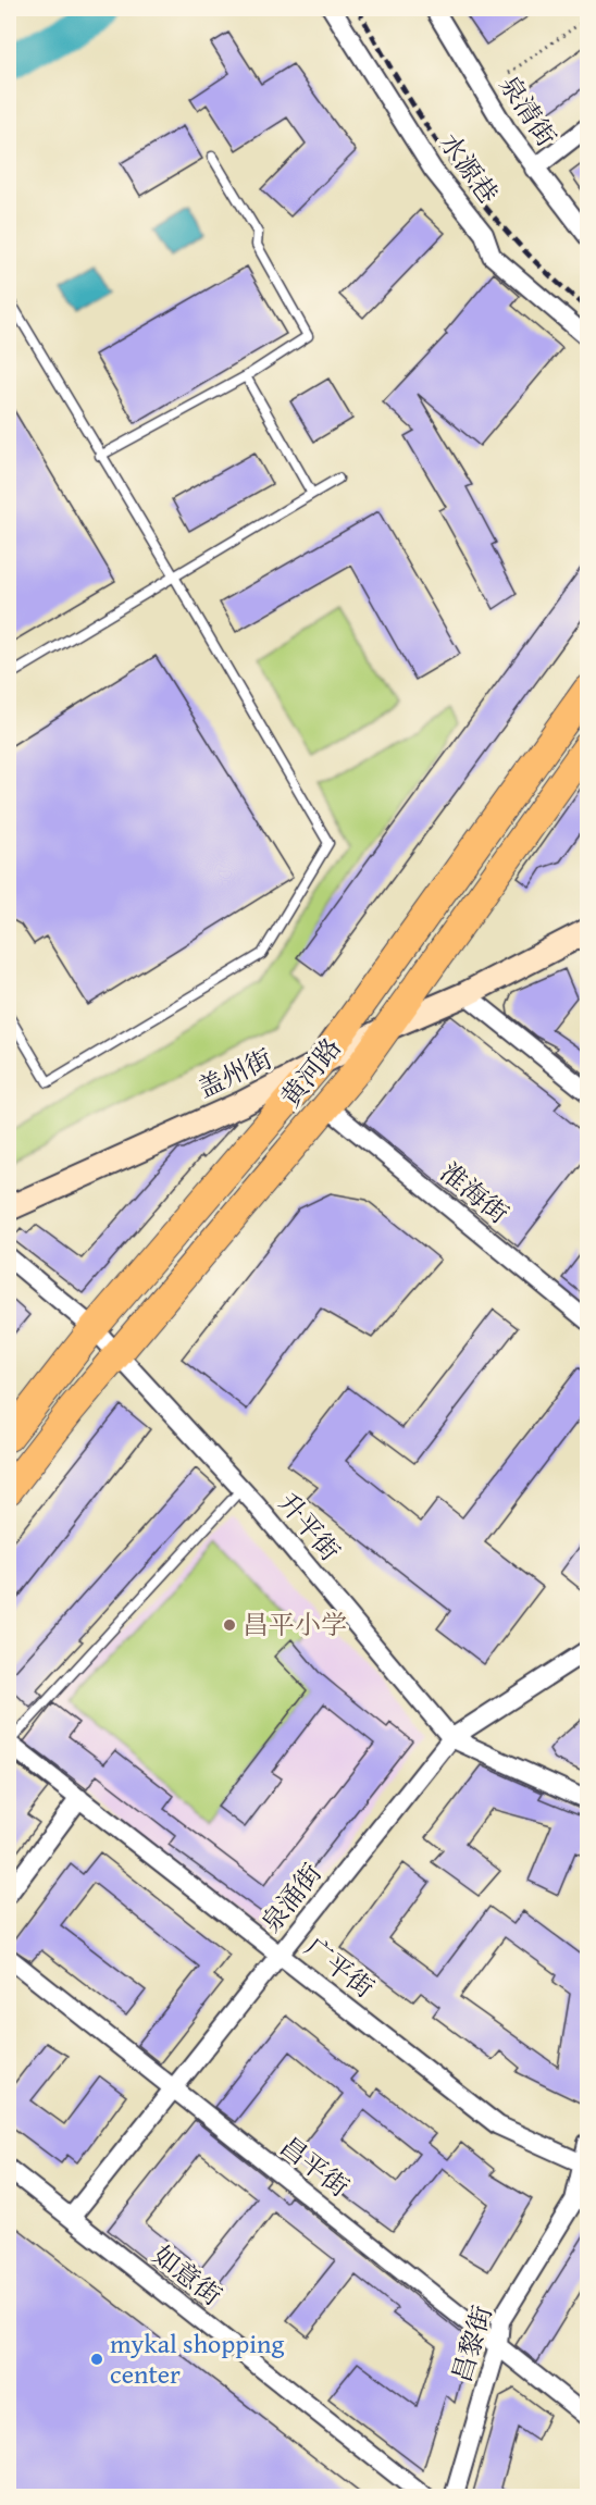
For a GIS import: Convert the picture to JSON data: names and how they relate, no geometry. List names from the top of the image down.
{
  "streets": {
    "main road": ["黄河路"],
    "street": [
      "泉清街",
      "水源巷",
      "盖州街",
      "淮海街",
      "升平街",
      "泉涌街",
      "广平街",
      "昌平街",
      "如意街",
      "昌黎街"
    ]
  },
  "crossings": [
    ["黄河路", "盖州街"],
    ["黄河路", "淮海街"],
    ["黄河路", "升平街"],
    ["升平街", "泉涌街"],
    ["泉涌街", "广平街"],
    ["泉涌街", "昌平街"],
    ["泉涌街", "如意街"],
    ["广平街", "昌黎街"],
    ["昌平街", "昌黎街"]
  ],
  "places": ["昌平小学", "mykal shopping center"]
}
